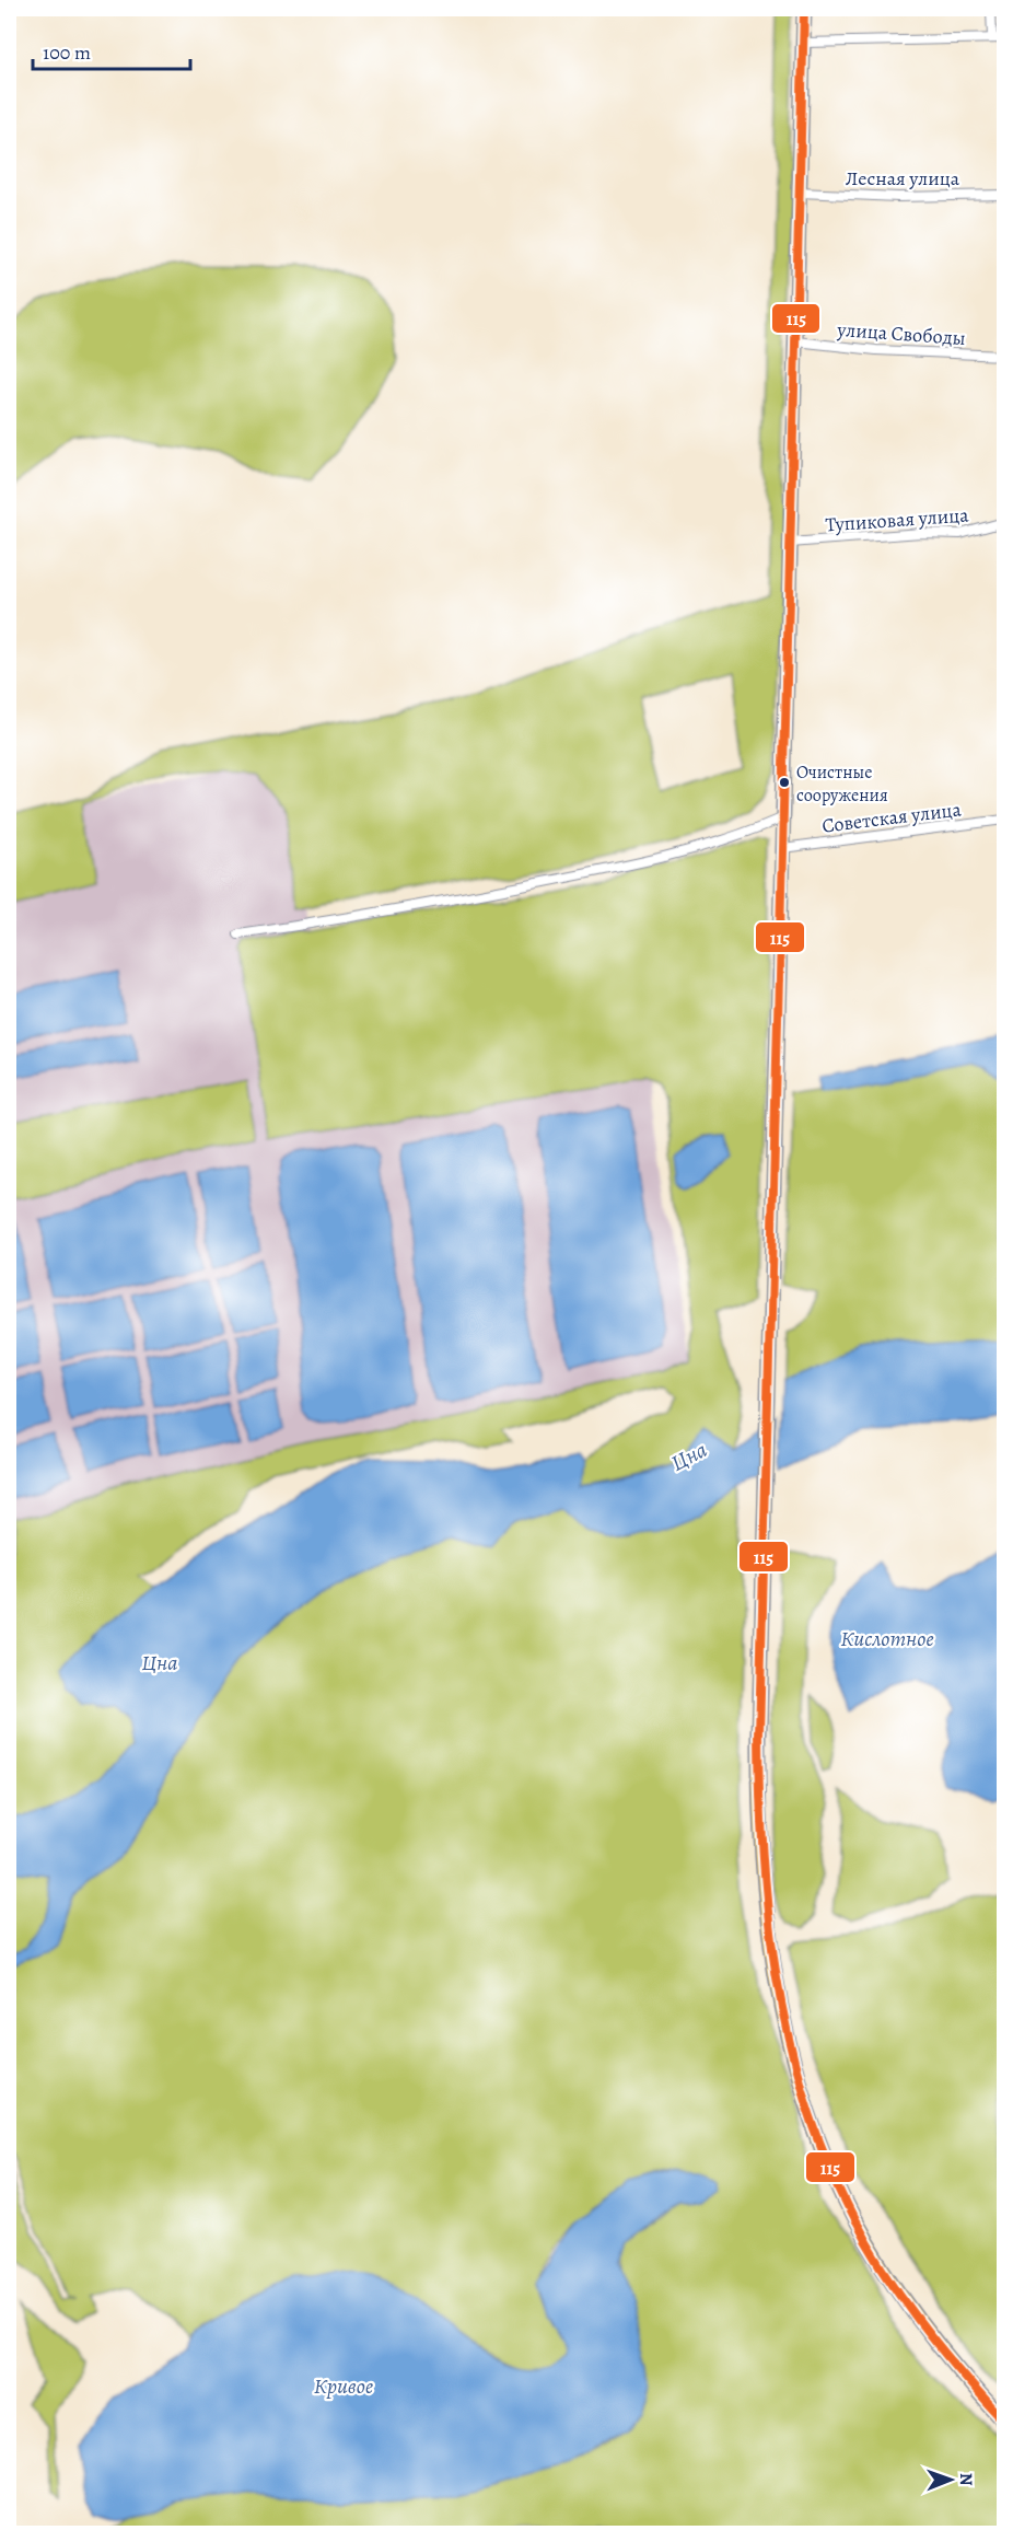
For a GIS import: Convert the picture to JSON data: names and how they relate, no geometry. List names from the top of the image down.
{
  "streets": {
    "street": [
      "Лесная улица",
      "улица Свободы",
      "Тупиковая улица",
      "Советская улица"
    ]
  },
  "water": ["Цна", "Кислотное", "Кривое"],
  "places": ["Очистные сооружения"],
  "lines": ["transit line 115"],
  "scale_bar": "100 m",
  "north": "right"
}
